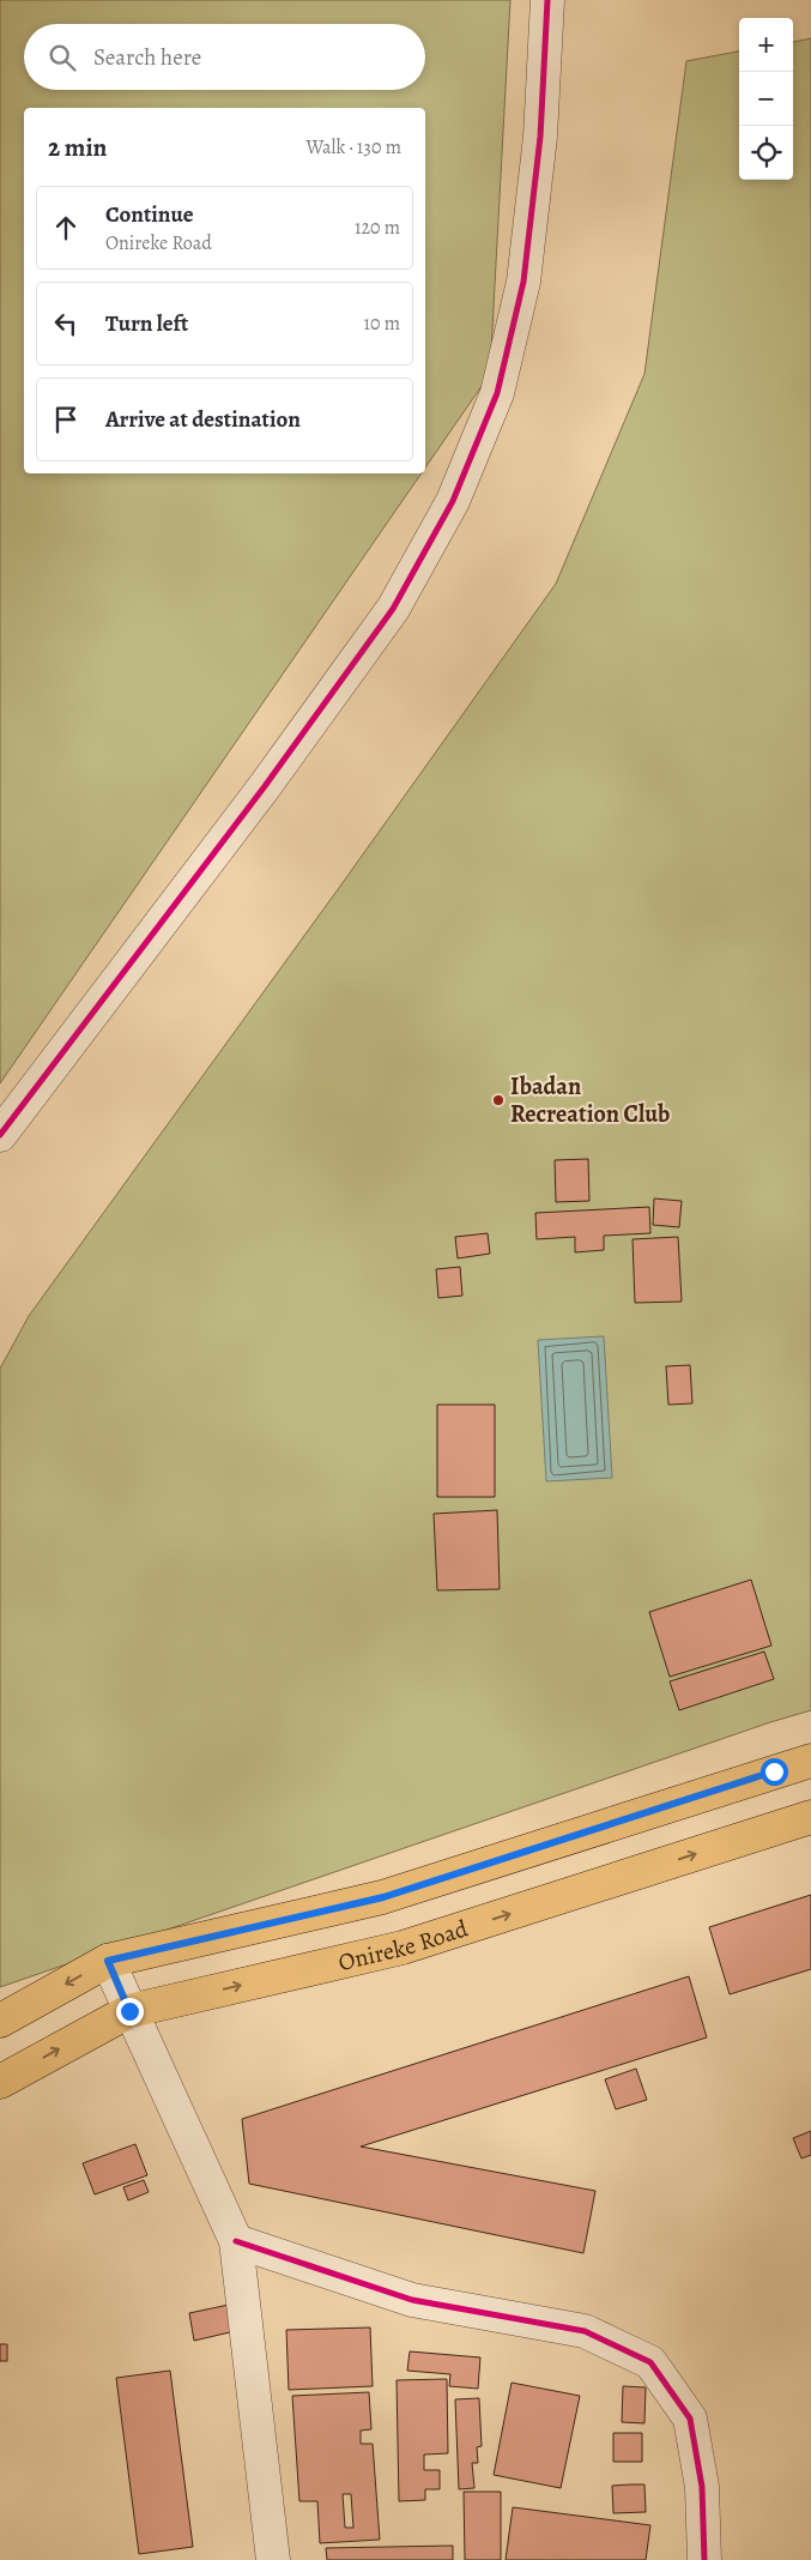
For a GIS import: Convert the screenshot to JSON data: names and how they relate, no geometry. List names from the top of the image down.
{
  "streets": {
    "main road": ["Onireke Road"]
  },
  "places": ["Ibadan Recreation Club"],
  "page": {
    "map_buttons": ["+", "−"],
    "search": "Search here",
    "heading": ["2 min", "Walk · 130 m"],
    "list": [
      ["Continue", "Onireke Road", "120 m"],
      ["Turn left", "10 m"],
      "Arrive at destination"
    ]
  }
}
